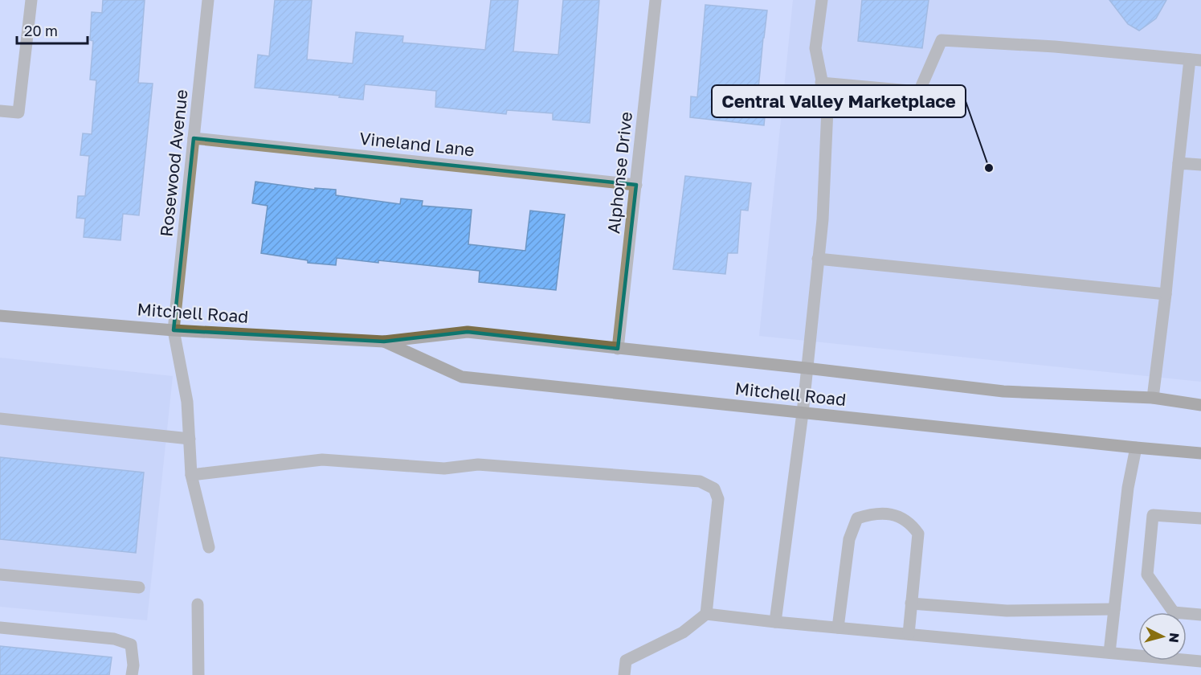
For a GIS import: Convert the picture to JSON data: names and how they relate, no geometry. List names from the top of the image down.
{
  "streets": {
    "main road": ["Mitchell Road"],
    "street": ["Vineland Lane", "Rosewood Avenue", "Alphonse Drive"]
  },
  "crossings": [
    ["Vineland Lane", "Rosewood Avenue"],
    ["Vineland Lane", "Alphonse Drive"],
    ["Rosewood Avenue", "Mitchell Road"],
    ["Alphonse Drive", "Mitchell Road"]
  ],
  "places": ["Central Valley Marketplace"],
  "scale_bar": "20 m",
  "north": "right"
}
